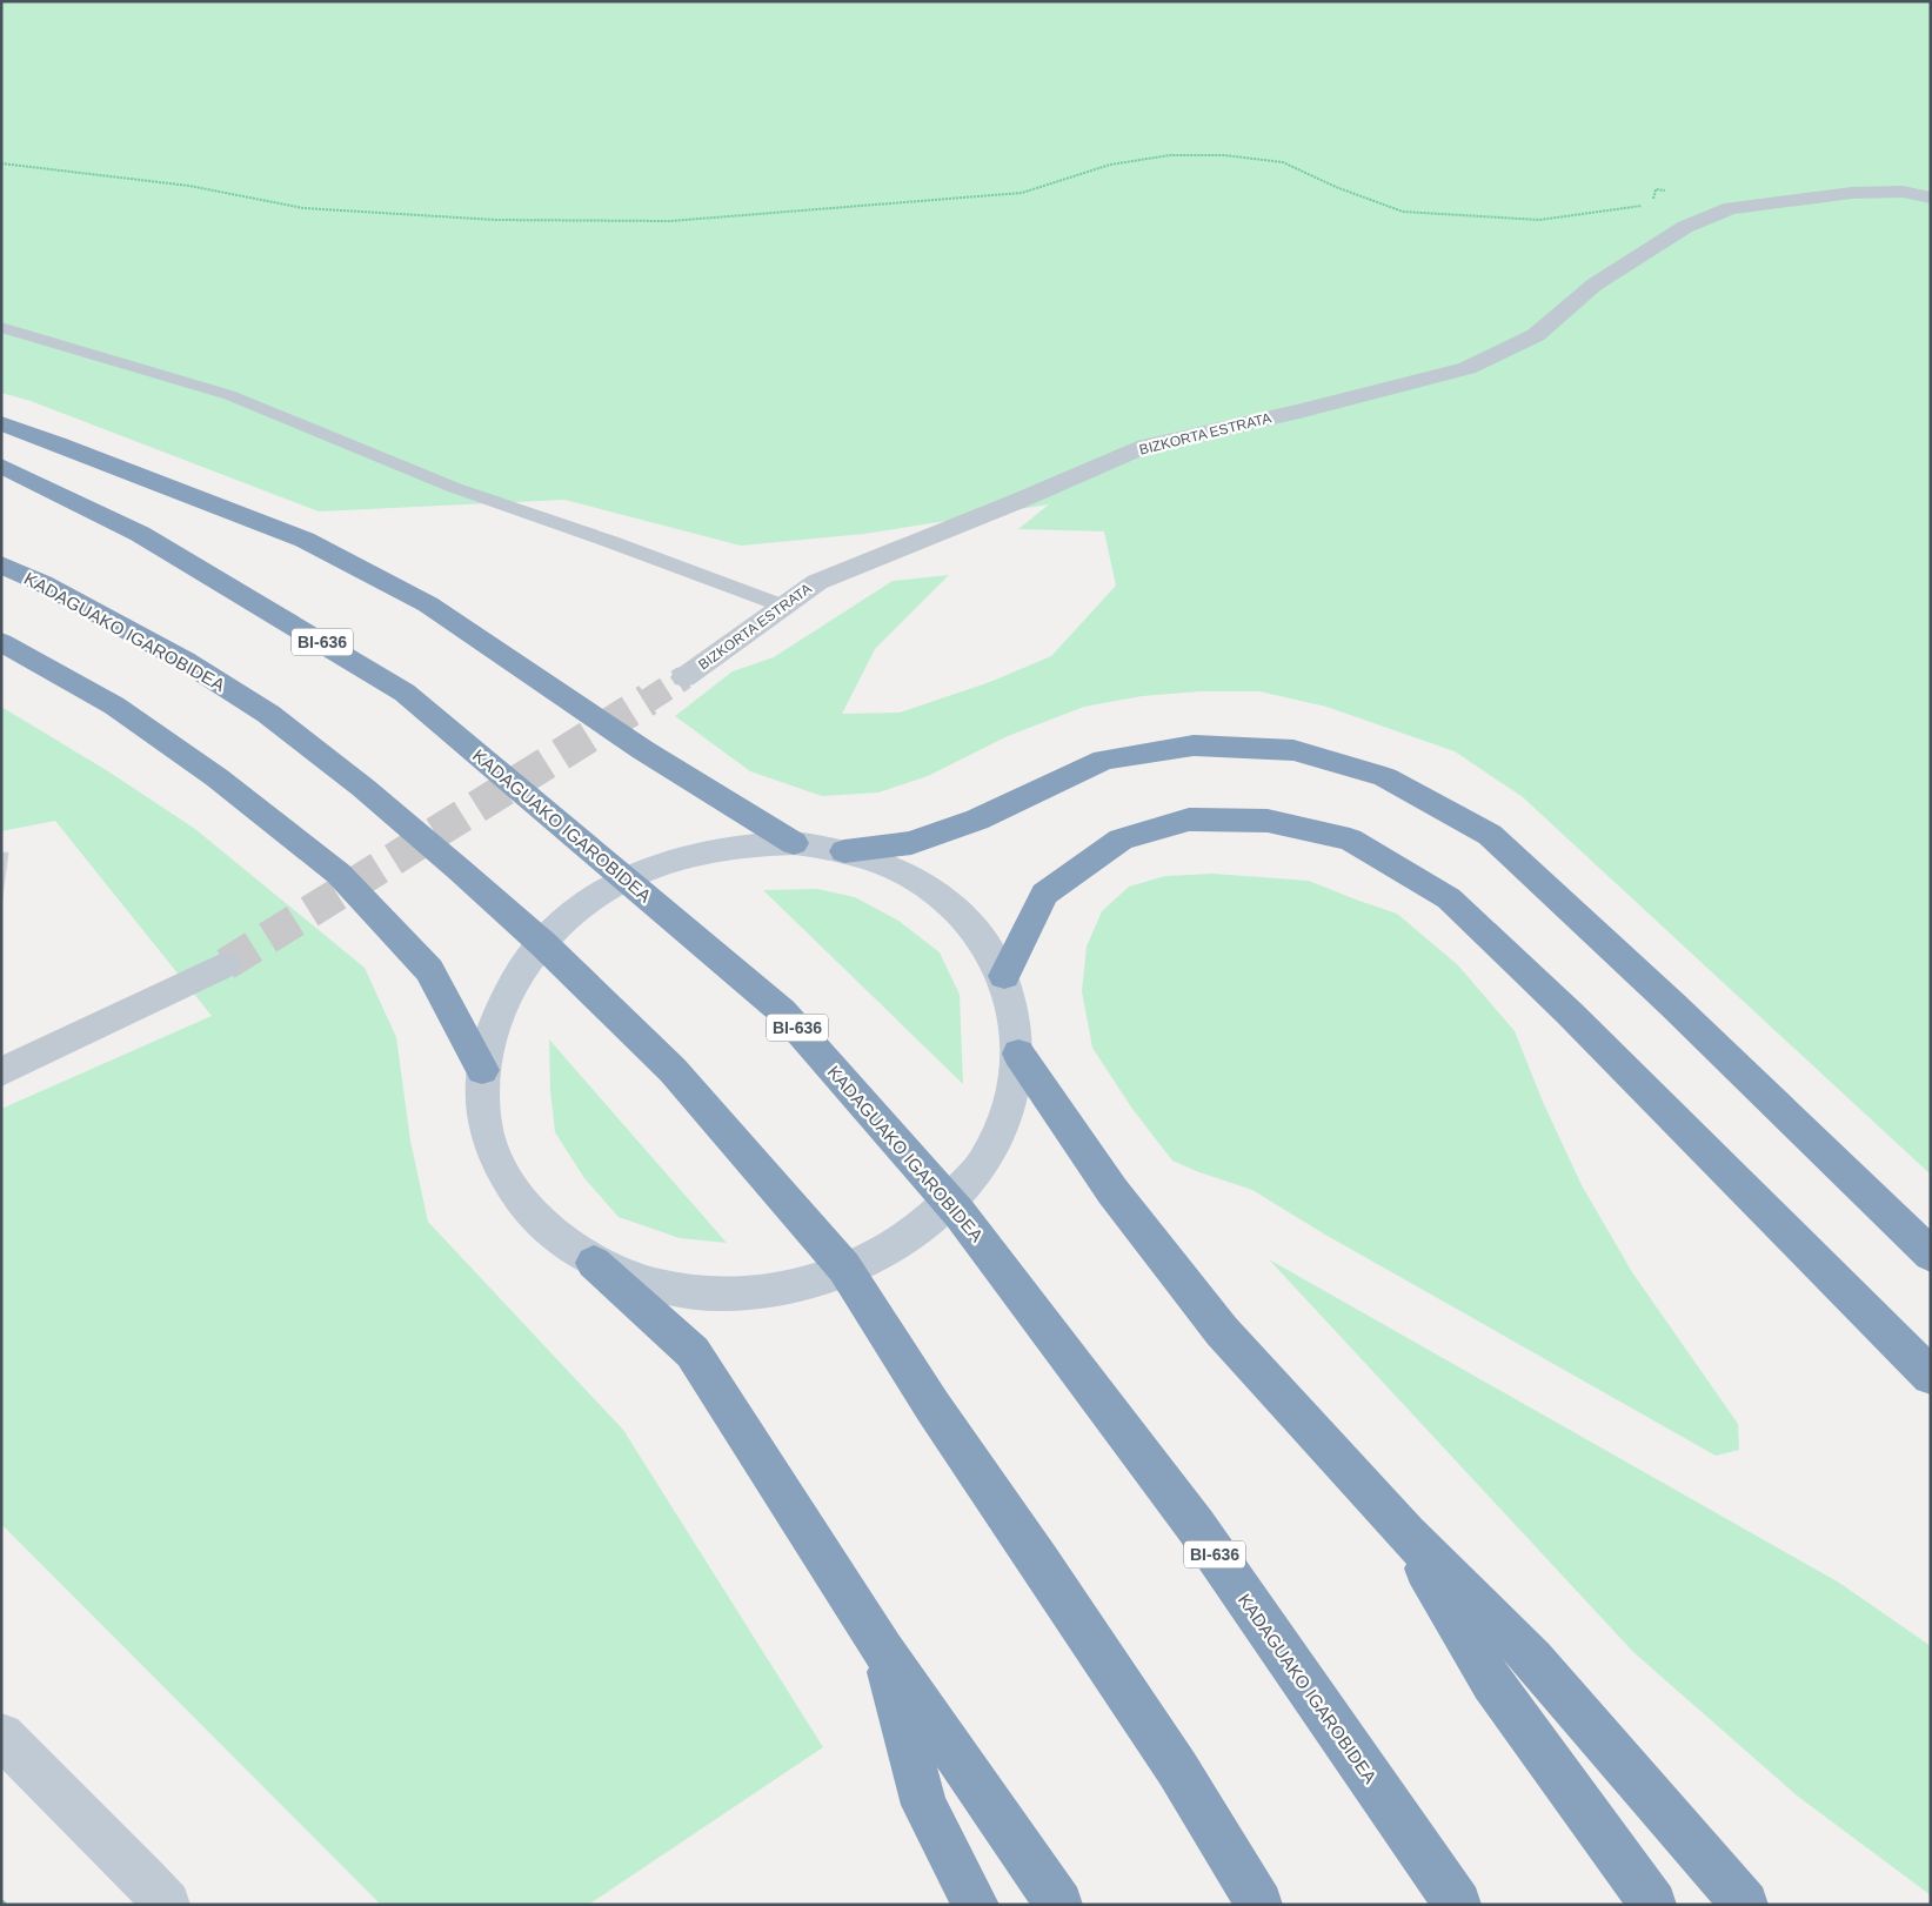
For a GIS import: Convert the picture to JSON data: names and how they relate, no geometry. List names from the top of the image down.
{
  "streets": {
    "highway": ["KADAGUAKO IGAROBIDEA", "BI-636"],
    "street": ["BIZKORTA ESTRATA"]
  }
}
